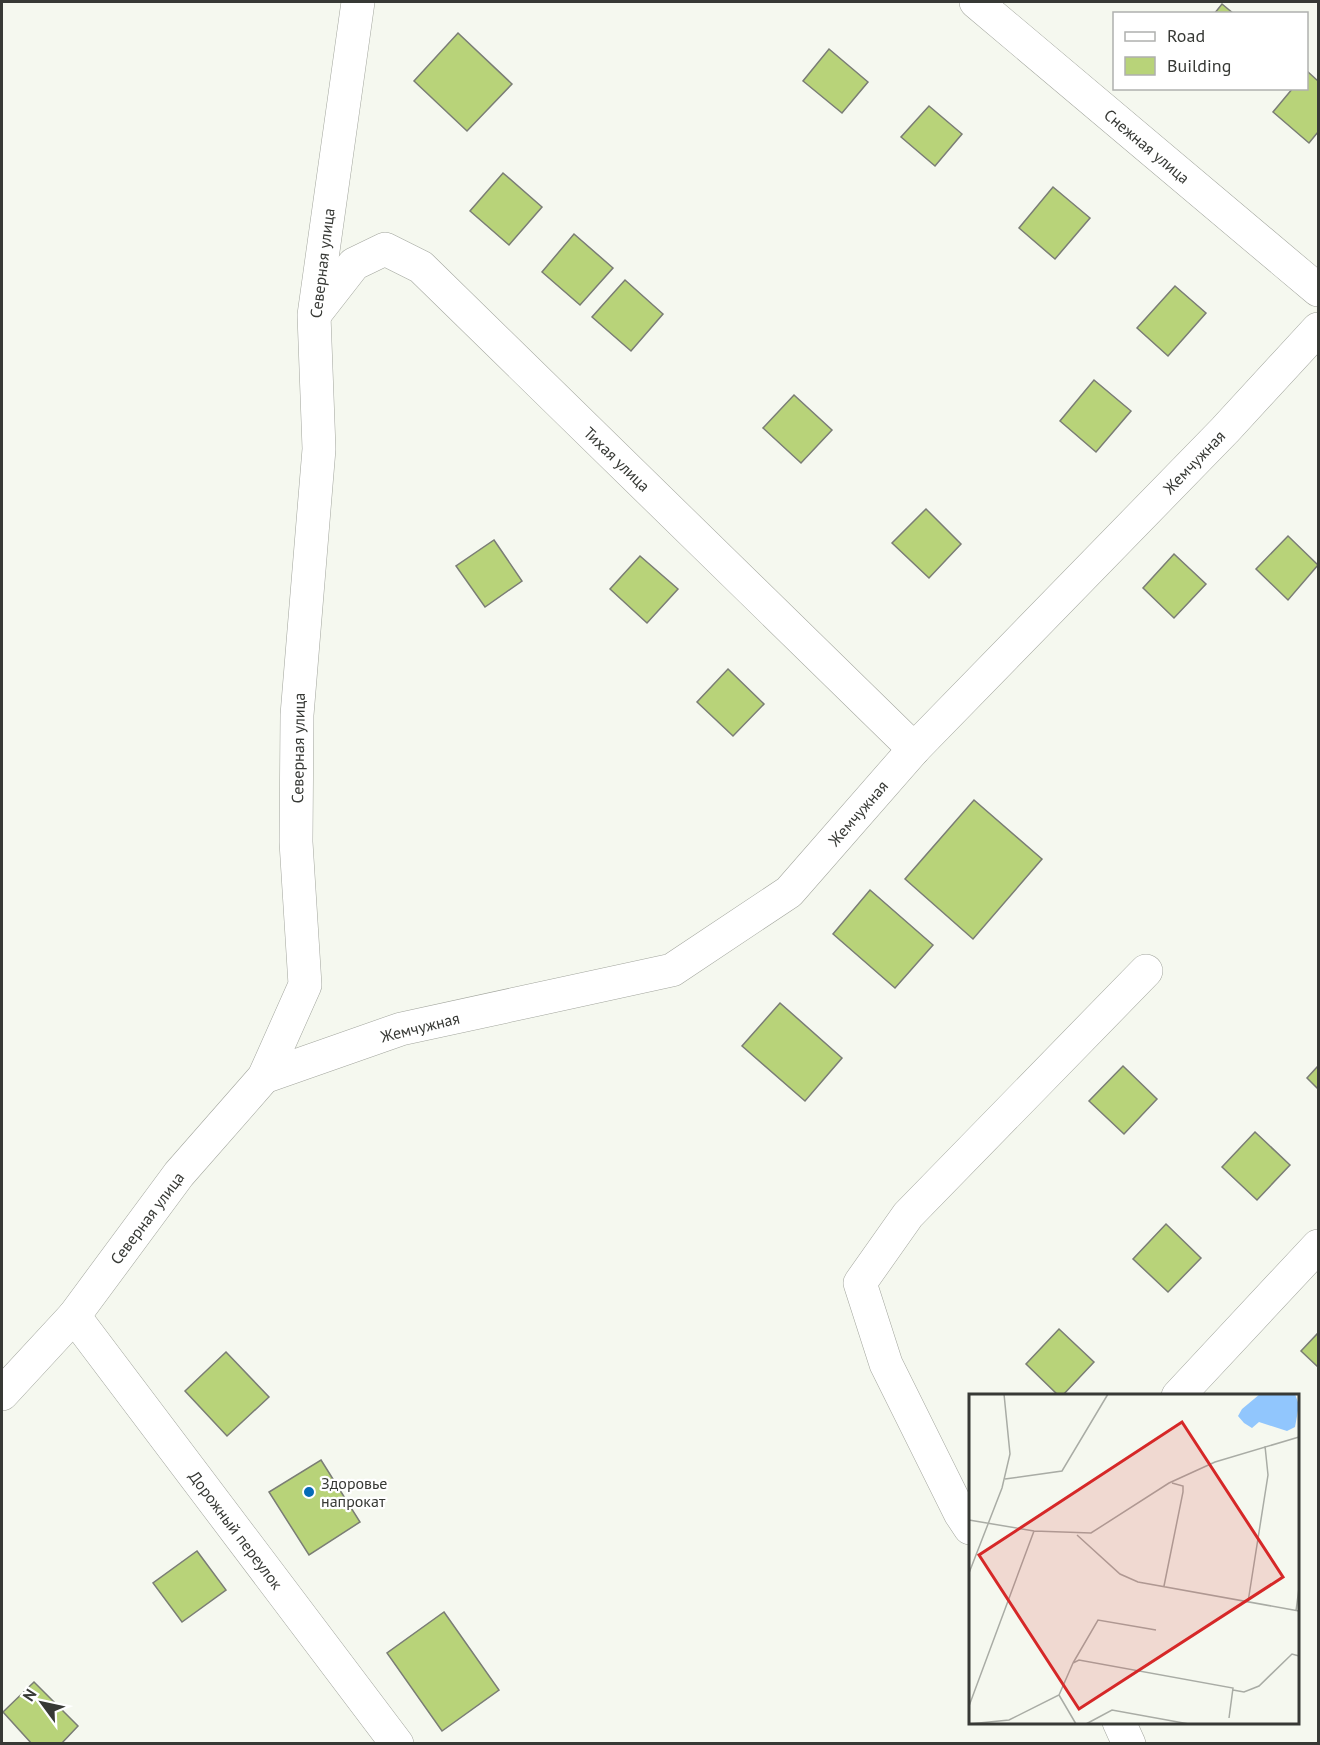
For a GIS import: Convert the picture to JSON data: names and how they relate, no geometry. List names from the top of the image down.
{
  "streets": {
    "street": [
      "Снежная улица",
      "Северная улица",
      "Тихая улица",
      "Жемчужная",
      "Дорожный переулок"
    ]
  },
  "crossings": [
    ["Северная улица", "Тихая улица"],
    ["Северная улица", "Жемчужная"],
    ["Северная улица", "Дорожный переулок"],
    ["Тихая улица", "Жемчужная"]
  ],
  "places": ["Здоровье напрокат"],
  "legend": ["Road", "Building"],
  "north": "top left"
}
